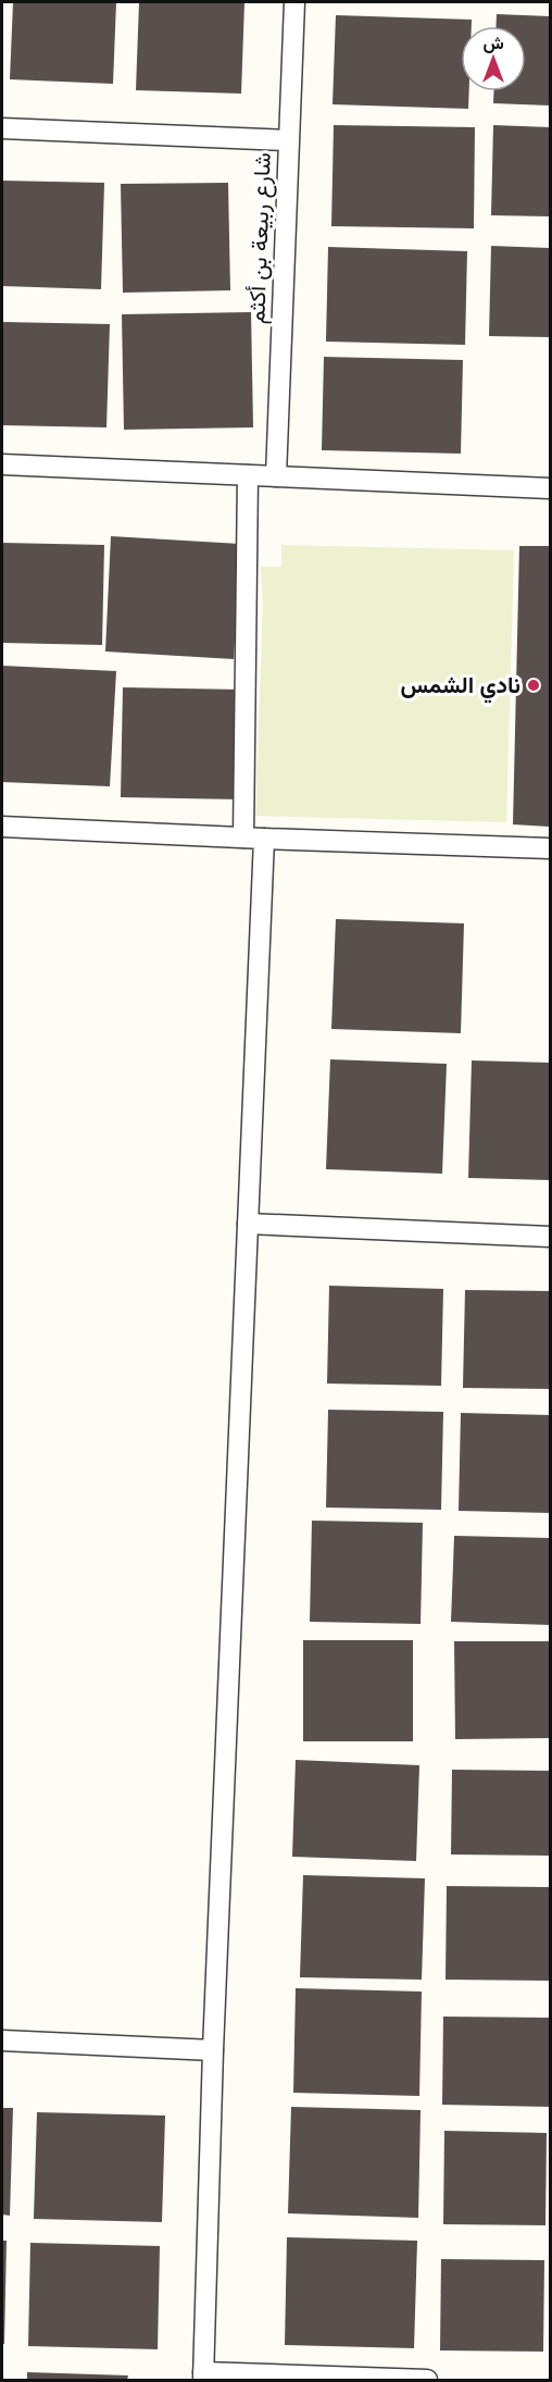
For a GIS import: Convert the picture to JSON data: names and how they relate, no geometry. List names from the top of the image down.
{
  "streets": {
    "lane": ["شارع ربيعة بن أكثم"]
  },
  "places": ["نادي الشمس"],
  "north": "top"
}
